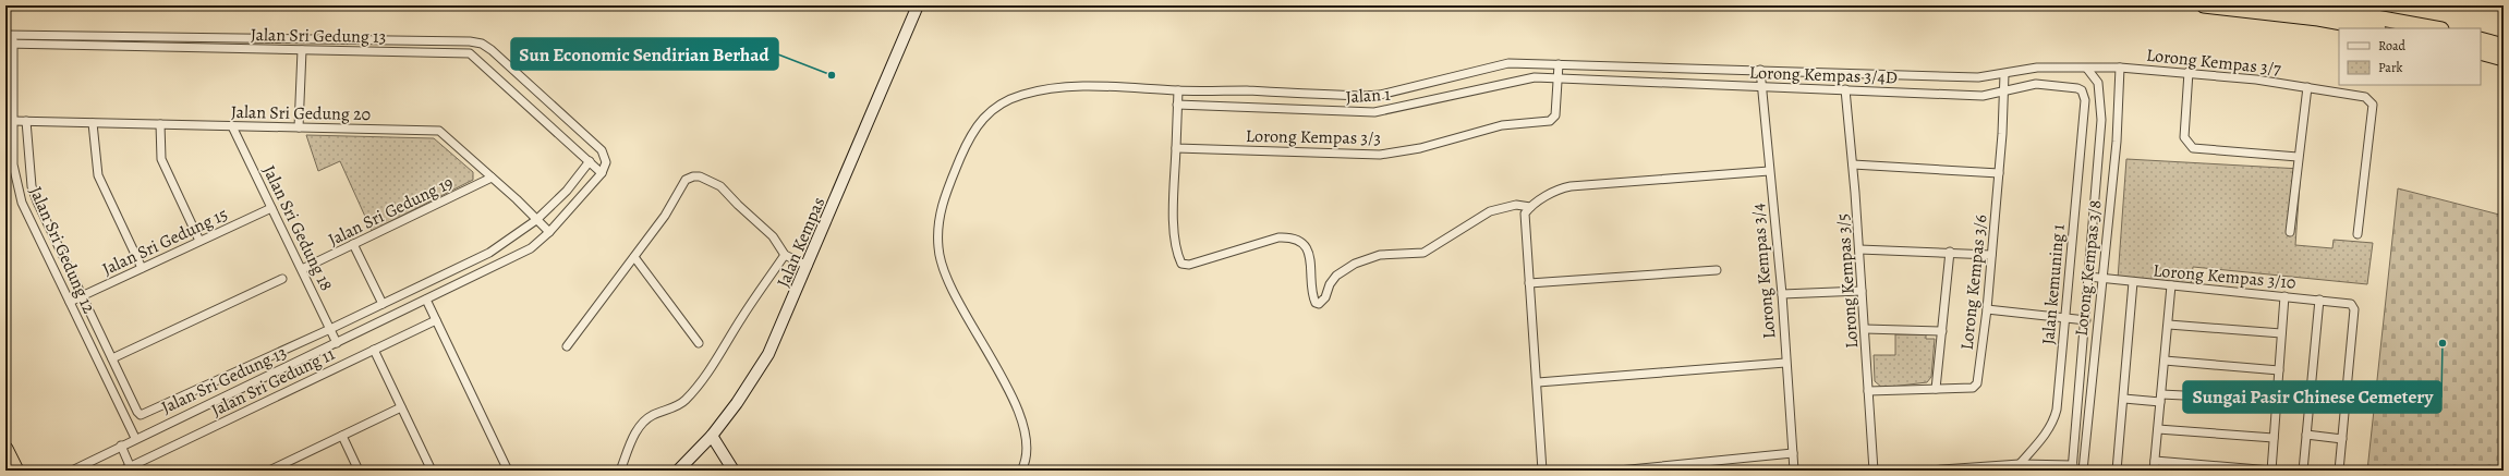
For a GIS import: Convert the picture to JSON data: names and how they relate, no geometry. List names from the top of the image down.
{
  "streets": {
    "main road": ["Jalan Kempas"],
    "street": [
      "Jalan Sri Gedung 13",
      "Lorong Kempas 3/7",
      "Lorong Kempas 3/4D",
      "Jalan 1",
      "Jalan Sri Gedung 20",
      "Lorong Kempas 3/3",
      "Jalan Sri Gedung 19",
      "Jalan Sri Gedung 18",
      "Jalan Sri Gedung 15",
      "Jalan Sri Gedung 12",
      "Lorong Kempas 3/8",
      "Lorong Kempas 3/4",
      "Lorong Kempas 3/10",
      "Lorong Kempas 3/5",
      "Lorong Kempas 3/6",
      "Jalan kemuning 1",
      "Jalan Sri Gedung 11"
    ]
  },
  "crossings": [
    ["Jalan Sri Gedung 13", "Jalan Sri Gedung 20"],
    ["Jalan Sri Gedung 13", "Jalan Sri Gedung 18"],
    ["Jalan Sri Gedung 13", "Jalan Sri Gedung 12"],
    ["Lorong Kempas 3/7", "Lorong Kempas 3/3"],
    ["Lorong Kempas 3/7", "Lorong Kempas 3/8"],
    ["Lorong Kempas 3/7", "Lorong Kempas 3/4"],
    ["Lorong Kempas 3/7", "Lorong Kempas 3/6"],
    ["Lorong Kempas 3/4D", "Jalan 1"],
    ["Lorong Kempas 3/4D", "Lorong Kempas 3/3"],
    ["Lorong Kempas 3/4D", "Lorong Kempas 3/4"],
    ["Lorong Kempas 3/4D", "Lorong Kempas 3/5"],
    ["Lorong Kempas 3/4D", "Lorong Kempas 3/6"],
    ["Lorong Kempas 3/4D", "Jalan kemuning 1"],
    ["Jalan 1", "Lorong Kempas 3/3"],
    ["Jalan Sri Gedung 20", "Jalan Sri Gedung 19"],
    ["Jalan Sri Gedung 20", "Jalan Sri Gedung 18"],
    ["Jalan Sri Gedung 20", "Jalan Sri Gedung 12"],
    ["Jalan Sri Gedung 19", "Jalan Sri Gedung 18"],
    ["Jalan Sri Gedung 18", "Jalan Sri Gedung 15"],
    ["Jalan Sri Gedung 15", "Jalan Sri Gedung 12"],
    ["Lorong Kempas 3/8", "Lorong Kempas 3/10"],
    ["Lorong Kempas 3/5", "Lorong Kempas 3/6"]
  ],
  "places": ["Sun Economic Sendirian Berhad", "Sungai Pasir Chinese Cemetery"],
  "legend": ["Road", "Park"]
}
